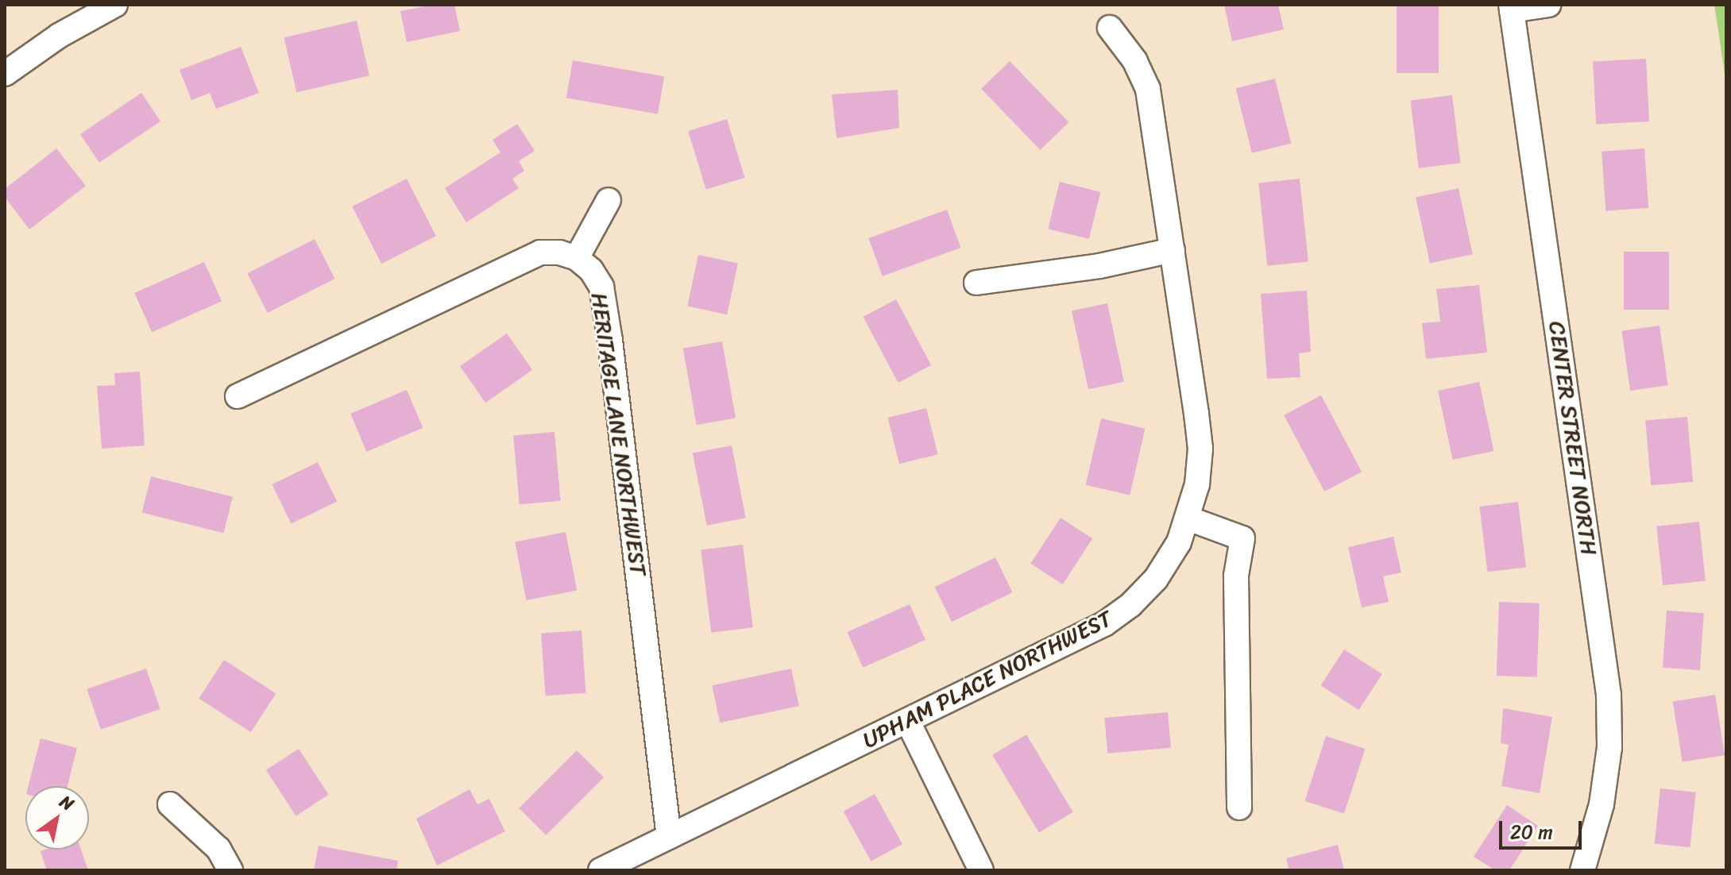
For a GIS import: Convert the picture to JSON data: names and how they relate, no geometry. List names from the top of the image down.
{
  "streets": {
    "street": ["HERITAGE LANE NORTHWEST", "CENTER STREET NORTH", "UPHAM PLACE NORTHWEST"]
  },
  "crossings": [
    ["HERITAGE LANE NORTHWEST", "UPHAM PLACE NORTHWEST"]
  ],
  "scale_bar": "20 m",
  "north": "top right"
}
